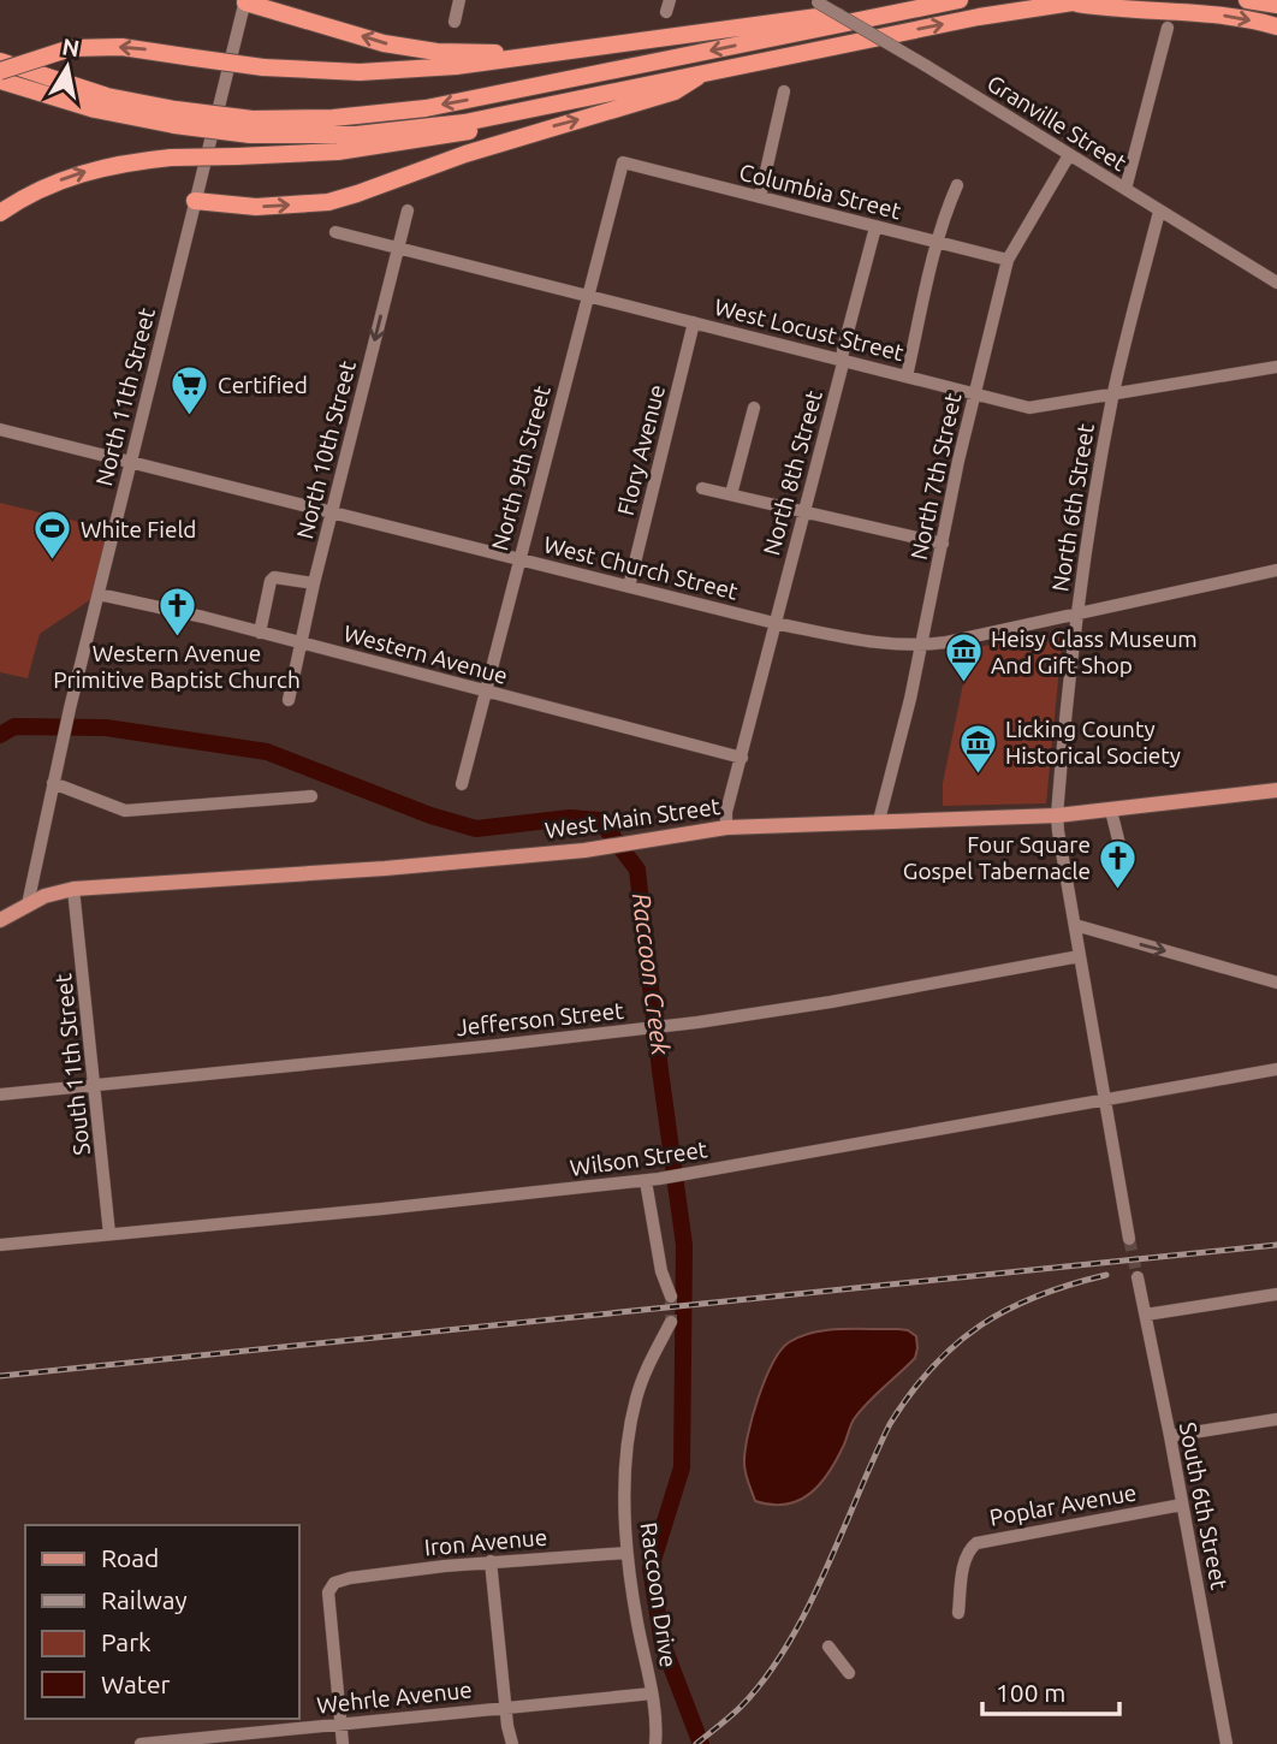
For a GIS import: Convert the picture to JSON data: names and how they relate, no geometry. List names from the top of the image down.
{
  "streets": {
    "main road": ["West Main Street"],
    "street": [
      "Granville Street",
      "Columbia Street",
      "West Locust Street",
      "North 11th Street",
      "North 10th Street",
      "Flory Avenue",
      "North 9th Street",
      "North 8th Street",
      "North 7th Street",
      "North 6th Street",
      "West Church Street",
      "Western Avenue",
      "Jefferson Street",
      "South 11th Street",
      "Wilson Street",
      "Poplar Avenue",
      "South 6th Street",
      "Iron Avenue",
      "Raccoon Drive",
      "Wehrle Avenue"
    ]
  },
  "crossings": [
    ["Granville Street", "North 7th Street"],
    ["Granville Street", "North 6th Street"],
    ["Columbia Street", "North 9th Street"],
    ["Columbia Street", "North 8th Street"],
    ["Columbia Street", "North 7th Street"],
    ["West Locust Street", "North 10th Street"],
    ["West Locust Street", "Flory Avenue"],
    ["West Locust Street", "North 9th Street"],
    ["West Locust Street", "North 8th Street"],
    ["West Locust Street", "North 7th Street"],
    ["West Locust Street", "North 6th Street"],
    ["North 11th Street", "West Church Street"],
    ["North 11th Street", "Western Avenue"],
    ["North 11th Street", "West Main Street"],
    ["North 10th Street", "West Church Street"],
    ["North 10th Street", "Western Avenue"],
    ["Flory Avenue", "West Church Street"],
    ["North 9th Street", "West Church Street"],
    ["North 9th Street", "Western Avenue"],
    ["North 8th Street", "West Church Street"],
    ["North 8th Street", "Western Avenue"],
    ["North 8th Street", "West Main Street"],
    ["North 7th Street", "West Church Street"],
    ["North 7th Street", "West Main Street"],
    ["North 6th Street", "West Church Street"],
    ["North 6th Street", "West Main Street"],
    ["West Main Street", "South 11th Street"],
    ["Jefferson Street", "South 11th Street"],
    ["South 11th Street", "Wilson Street"],
    ["Poplar Avenue", "South 6th Street"],
    ["Iron Avenue", "Raccoon Drive"],
    ["Iron Avenue", "Wehrle Avenue"],
    ["Raccoon Drive", "Wehrle Avenue"]
  ],
  "one_way": ["North 10th Street"],
  "water": ["Raccoon Creek"],
  "places": {
    "supermarket": ["Certified"],
    "sports": ["White Field"],
    "church": ["Western Avenue Primitive Baptist Church", "Four Square Gospel Tabernacle"],
    "museum": ["Heisy Glass Museum And Gift Shop", "Licking County Historical Society"]
  },
  "legend": [
    "Road",
    "Railway",
    "Park",
    "Water"
  ],
  "scale_bar": "100 m",
  "north": "top"
}
